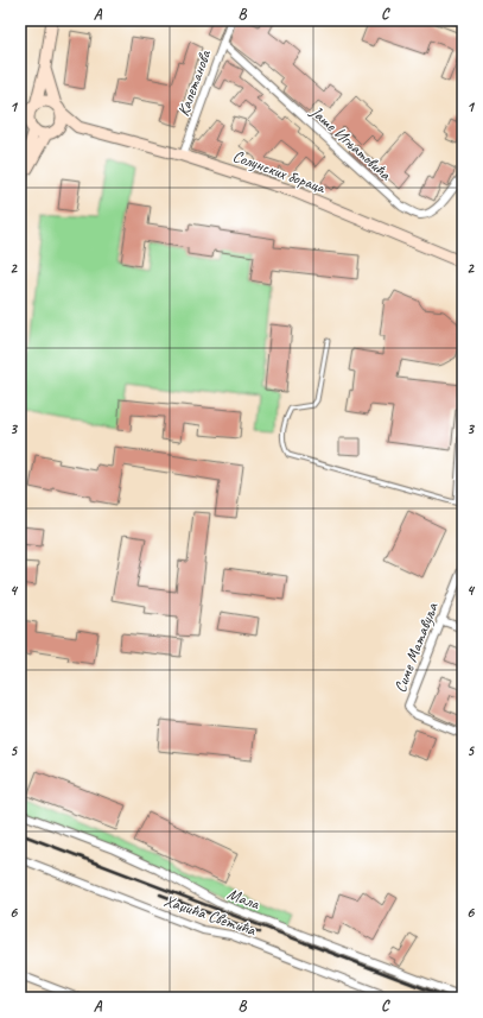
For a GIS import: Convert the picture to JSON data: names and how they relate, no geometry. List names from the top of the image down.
{
  "streets": {
    "street": [
      "Капетанова",
      "Јаше Игњатовића",
      "Солунских бораца",
      "Симе Матавуља",
      "Мала",
      "Хаџића Светића"
    ]
  },
  "crossings": [
    ["Капетанова", "Јаше Игњатовића"],
    ["Капетанова", "Солунских бораца"]
  ],
  "grid": {
    "columns": ["A", "B", "C"],
    "rows": [
      "1",
      "2",
      "3",
      "4",
      "5",
      "6"
    ]
  }
}
